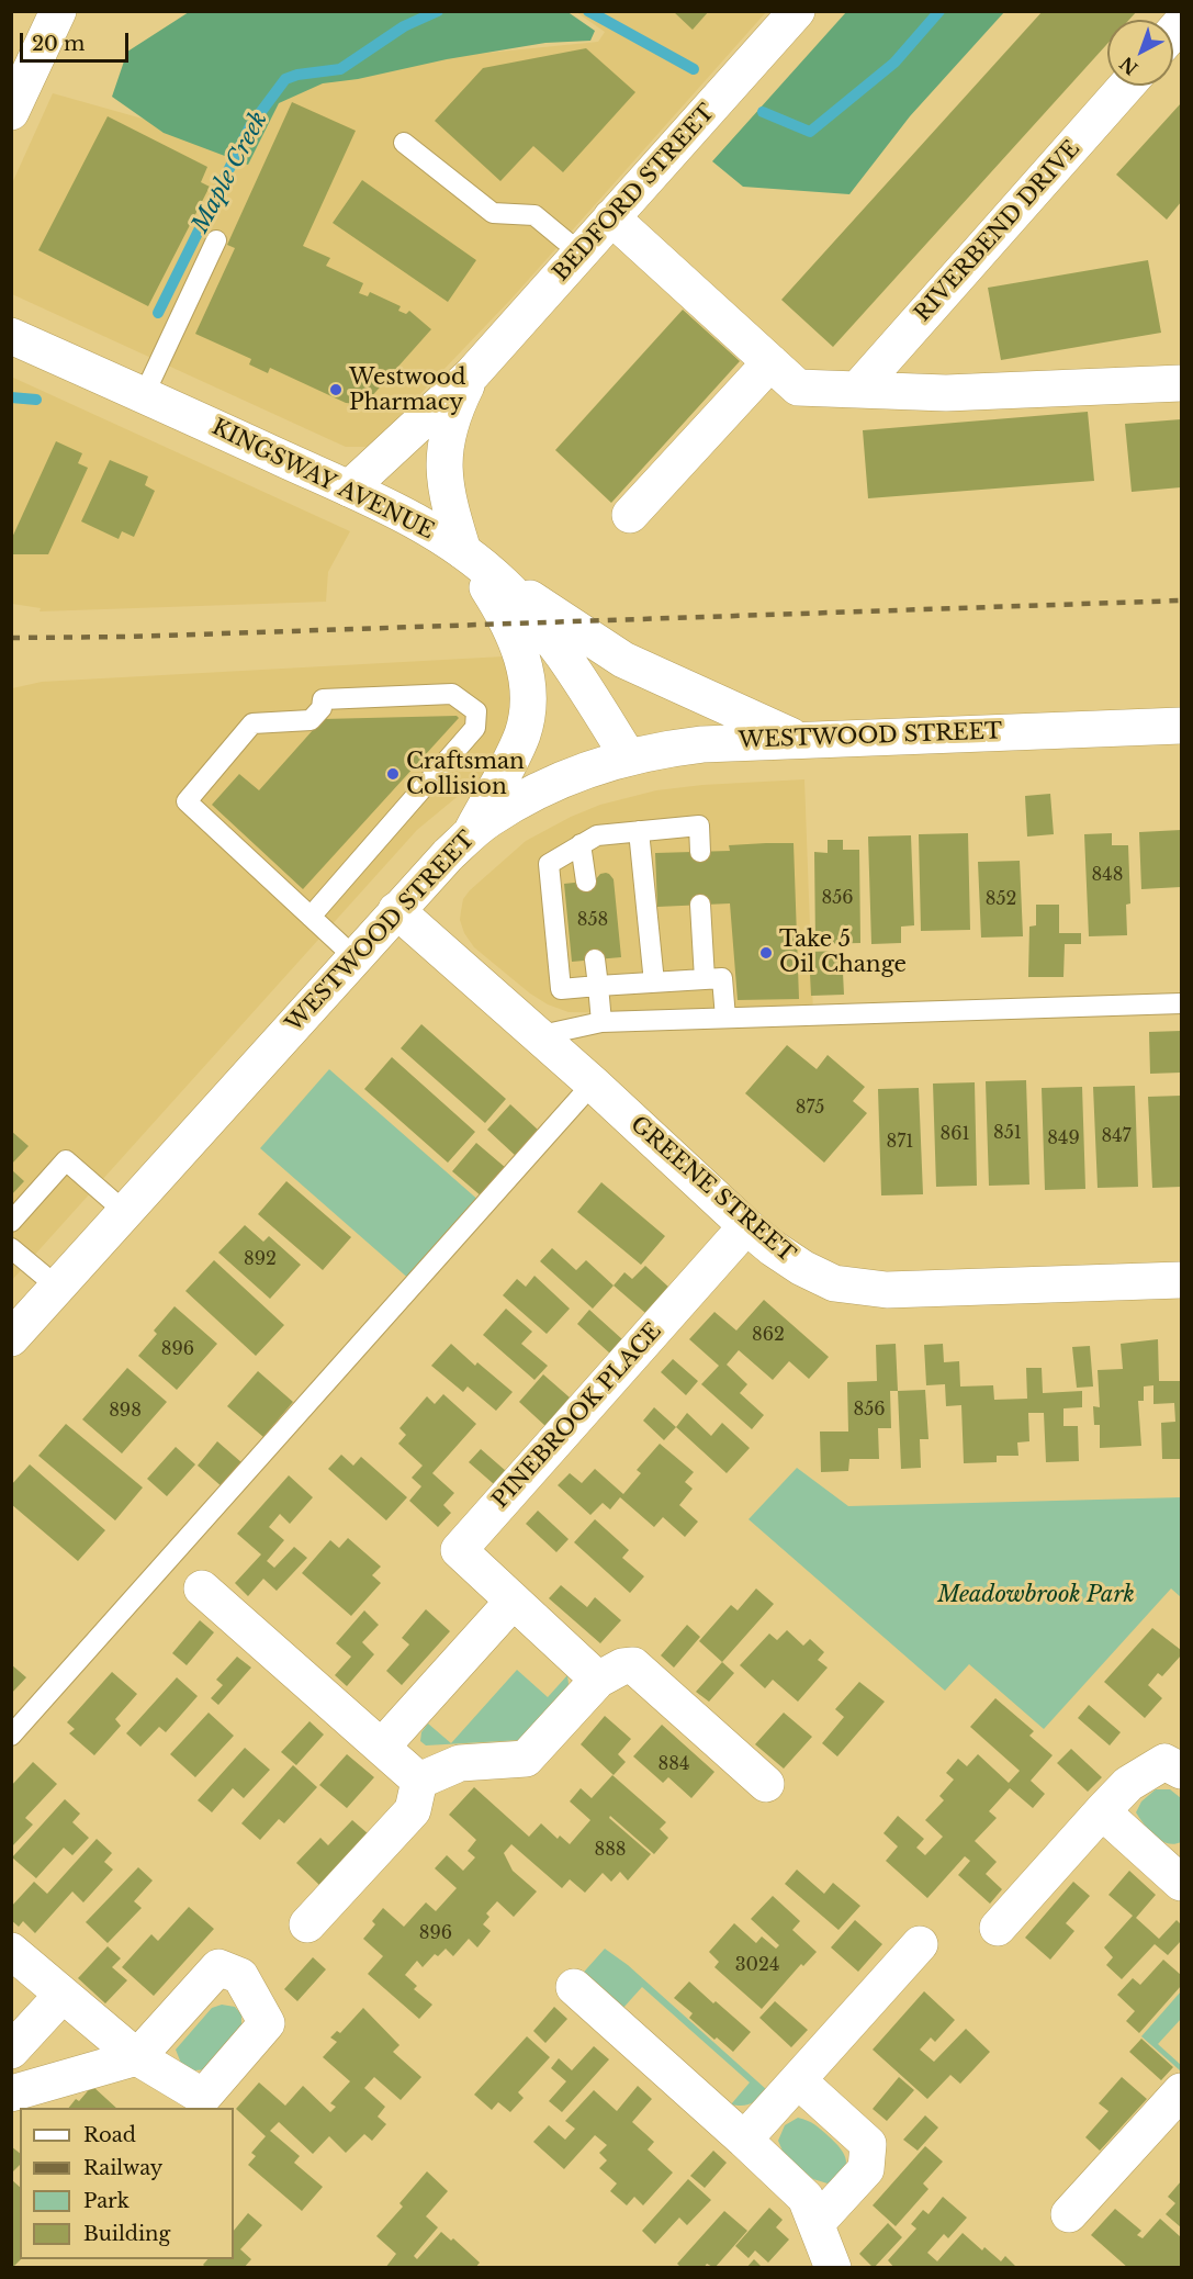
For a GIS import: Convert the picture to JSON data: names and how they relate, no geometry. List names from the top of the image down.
{
  "streets": {
    "street": [
      "BEDFORD STREET",
      "RIVERBEND DRIVE",
      "KINGSWAY AVENUE",
      "WESTWOOD STREET",
      "GREENE STREET",
      "PINEBROOK PLACE"
    ]
  },
  "crossings": [
    ["BEDFORD STREET", "KINGSWAY AVENUE"],
    ["KINGSWAY AVENUE", "WESTWOOD STREET"],
    ["WESTWOOD STREET", "GREENE STREET"],
    ["GREENE STREET", "PINEBROOK PLACE"]
  ],
  "water": ["Maple Creek"],
  "parks": ["Meadowbrook Park"],
  "places": ["Westwood Pharmacy", "Craftsman Collision", "Take 5 Oil Change"],
  "house_numbers": [
    "848",
    "856",
    "852",
    "858",
    "875",
    "851",
    "861",
    "847",
    "849",
    "871",
    "892",
    "862",
    "896",
    "856",
    "898",
    "884",
    "888",
    "896",
    "3024"
  ],
  "legend": [
    "Road",
    "Railway",
    "Park",
    "Building"
  ],
  "scale_bar": "20 m",
  "north": "bottom left"
}
